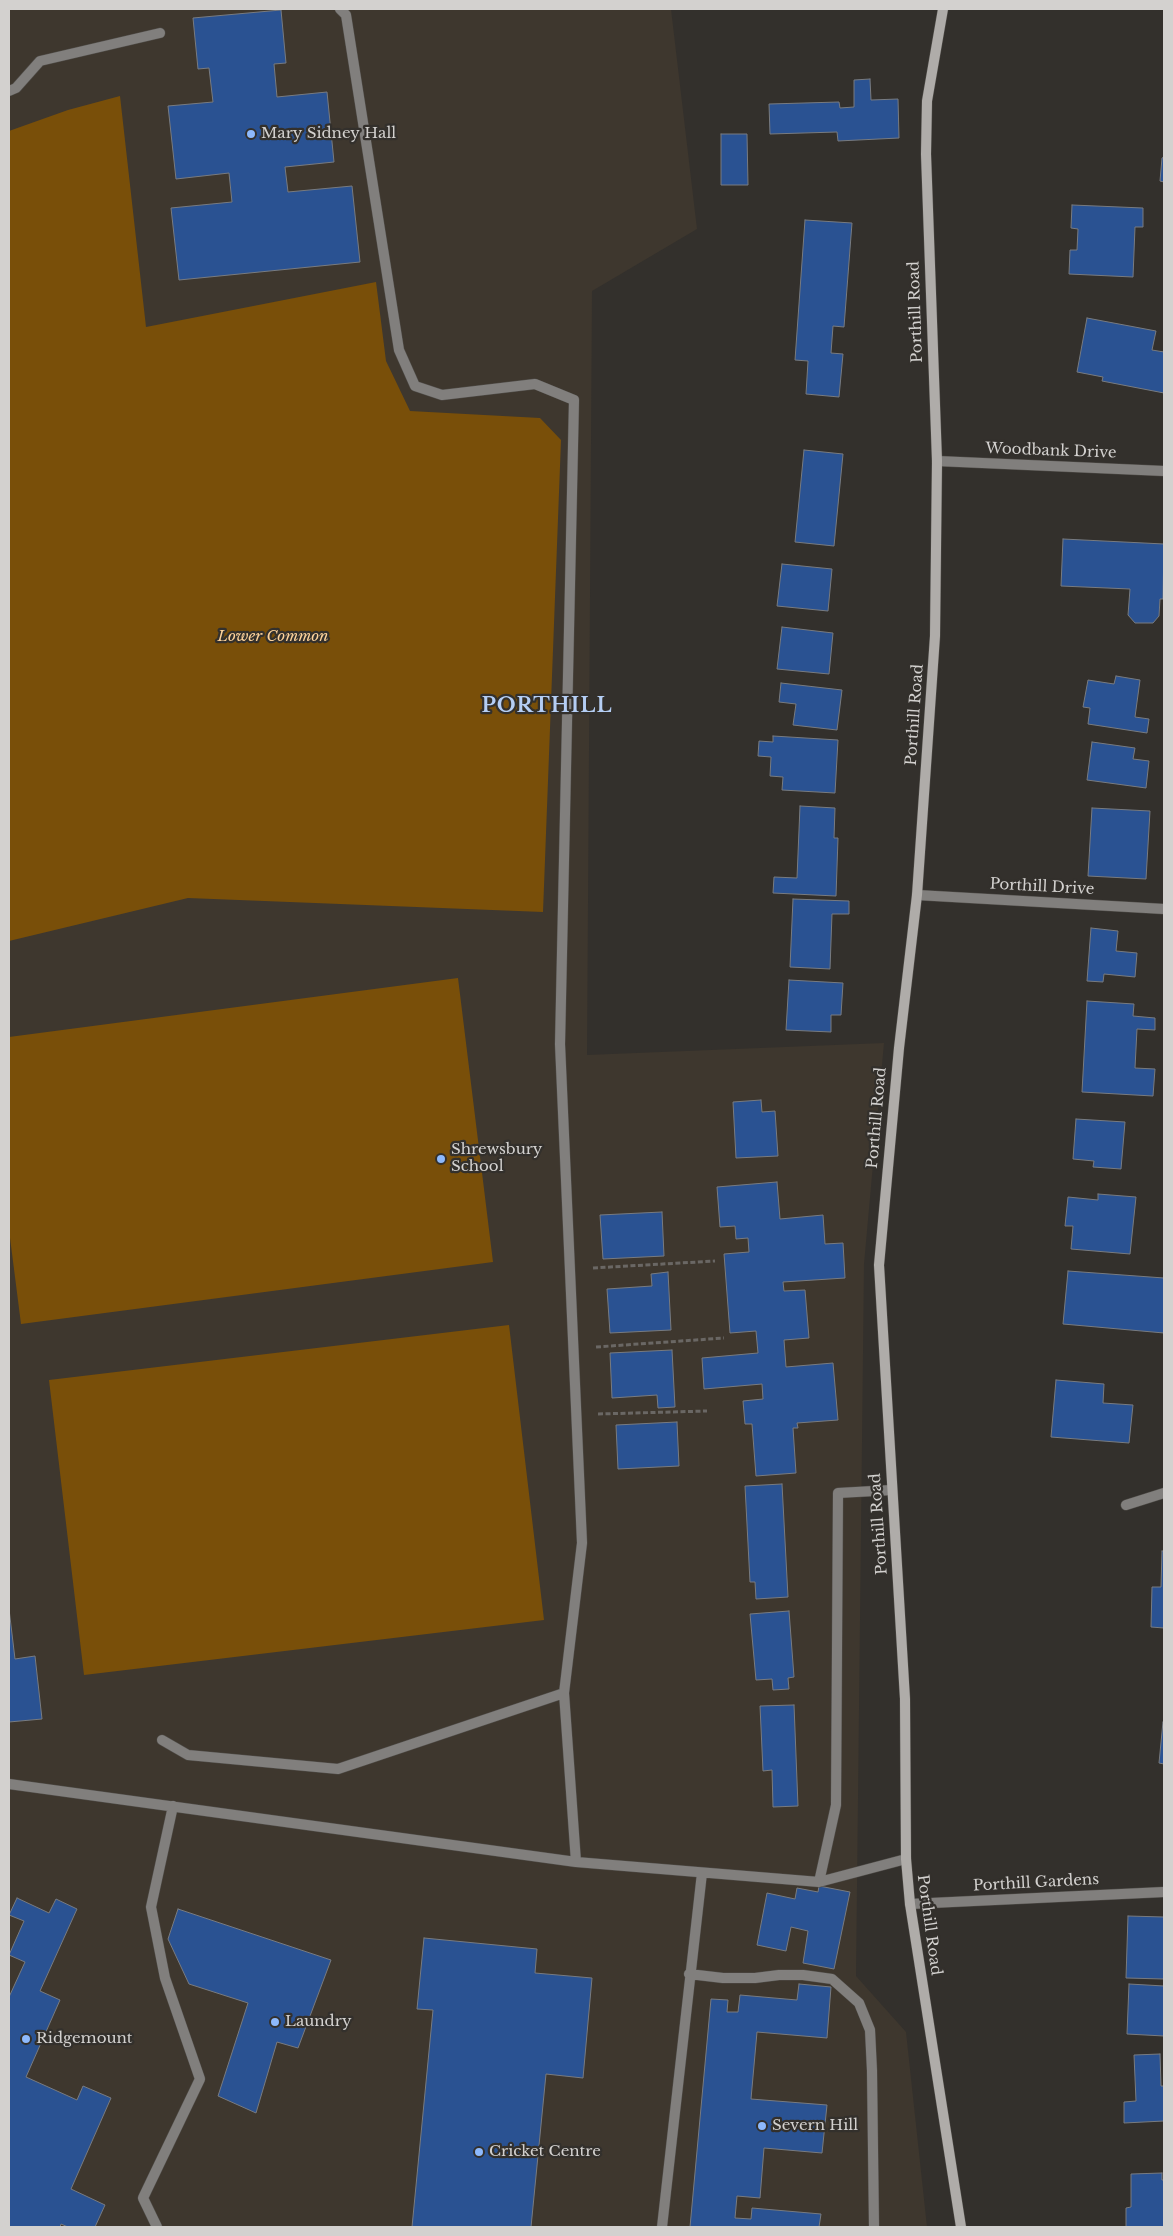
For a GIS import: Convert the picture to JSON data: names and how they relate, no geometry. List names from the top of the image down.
{
  "streets": {
    "street": [
      "Porthill Road",
      "Woodbank Drive",
      "Porthill Drive",
      "Porthill Gardens"
    ]
  },
  "crossings": [
    ["Porthill Road", "Woodbank Drive"],
    ["Porthill Road", "Porthill Drive"],
    ["Porthill Road", "Porthill Gardens"]
  ],
  "districts": ["PORTHILL"],
  "parks": ["Lower Common"],
  "places": [
    "Mary Sidney Hall",
    "Shrewsbury School",
    "Laundry",
    "Ridgemount",
    "Severn Hill",
    "Cricket Centre"
  ]
}
